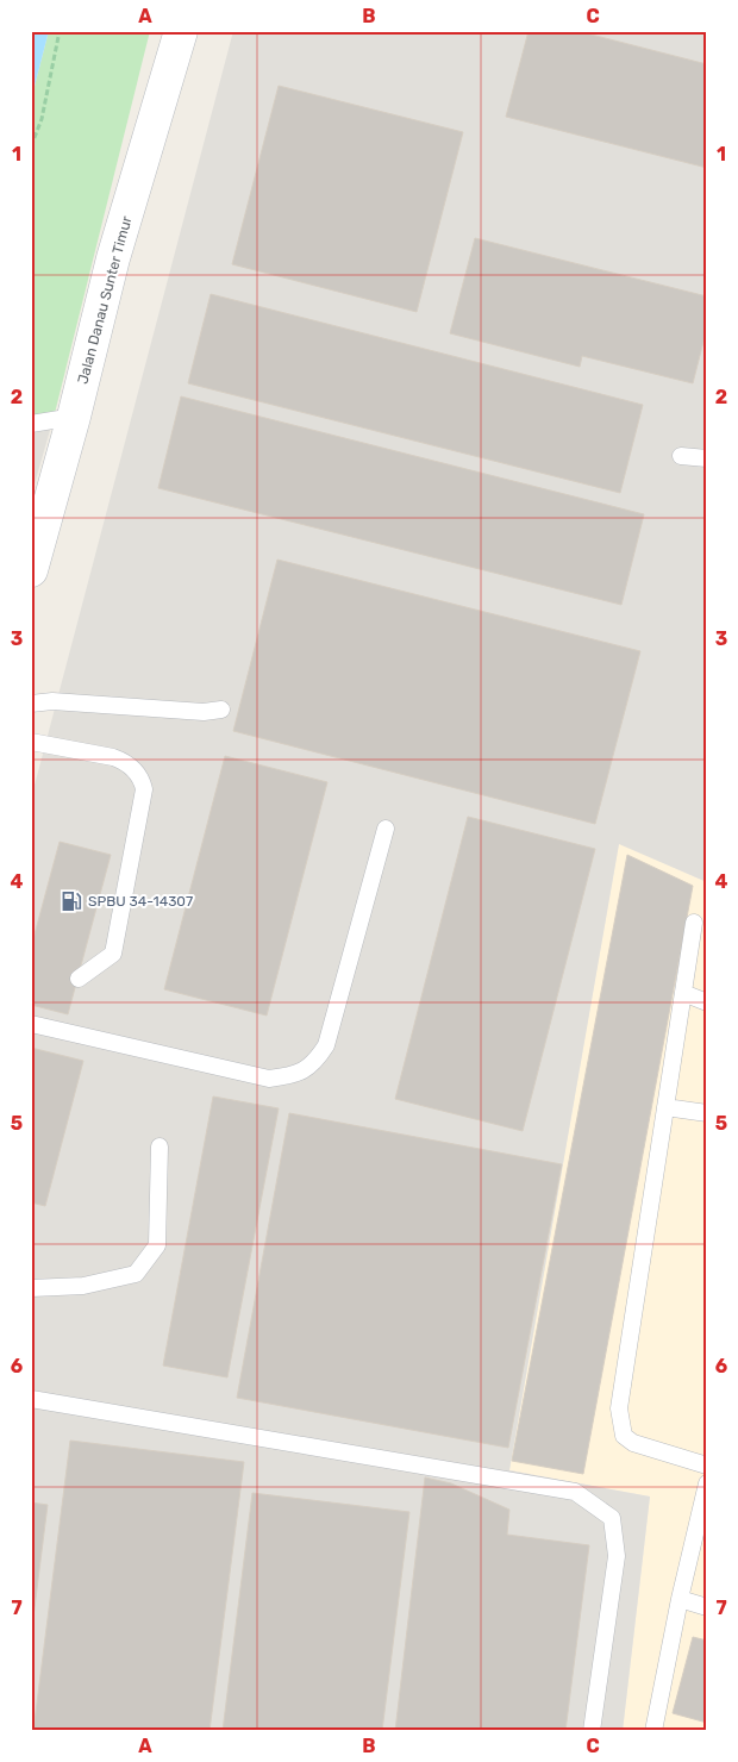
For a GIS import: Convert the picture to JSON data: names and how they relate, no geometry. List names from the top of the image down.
{
  "streets": {
    "main road": ["Jalan Danau Sunter Timur"]
  },
  "places": {
    "fuel station": ["SPBU 34-14307"]
  },
  "grid": {
    "columns": ["A", "B", "C"],
    "rows": [
      "1",
      "2",
      "3",
      "4",
      "5",
      "6",
      "7"
    ]
  }
}
